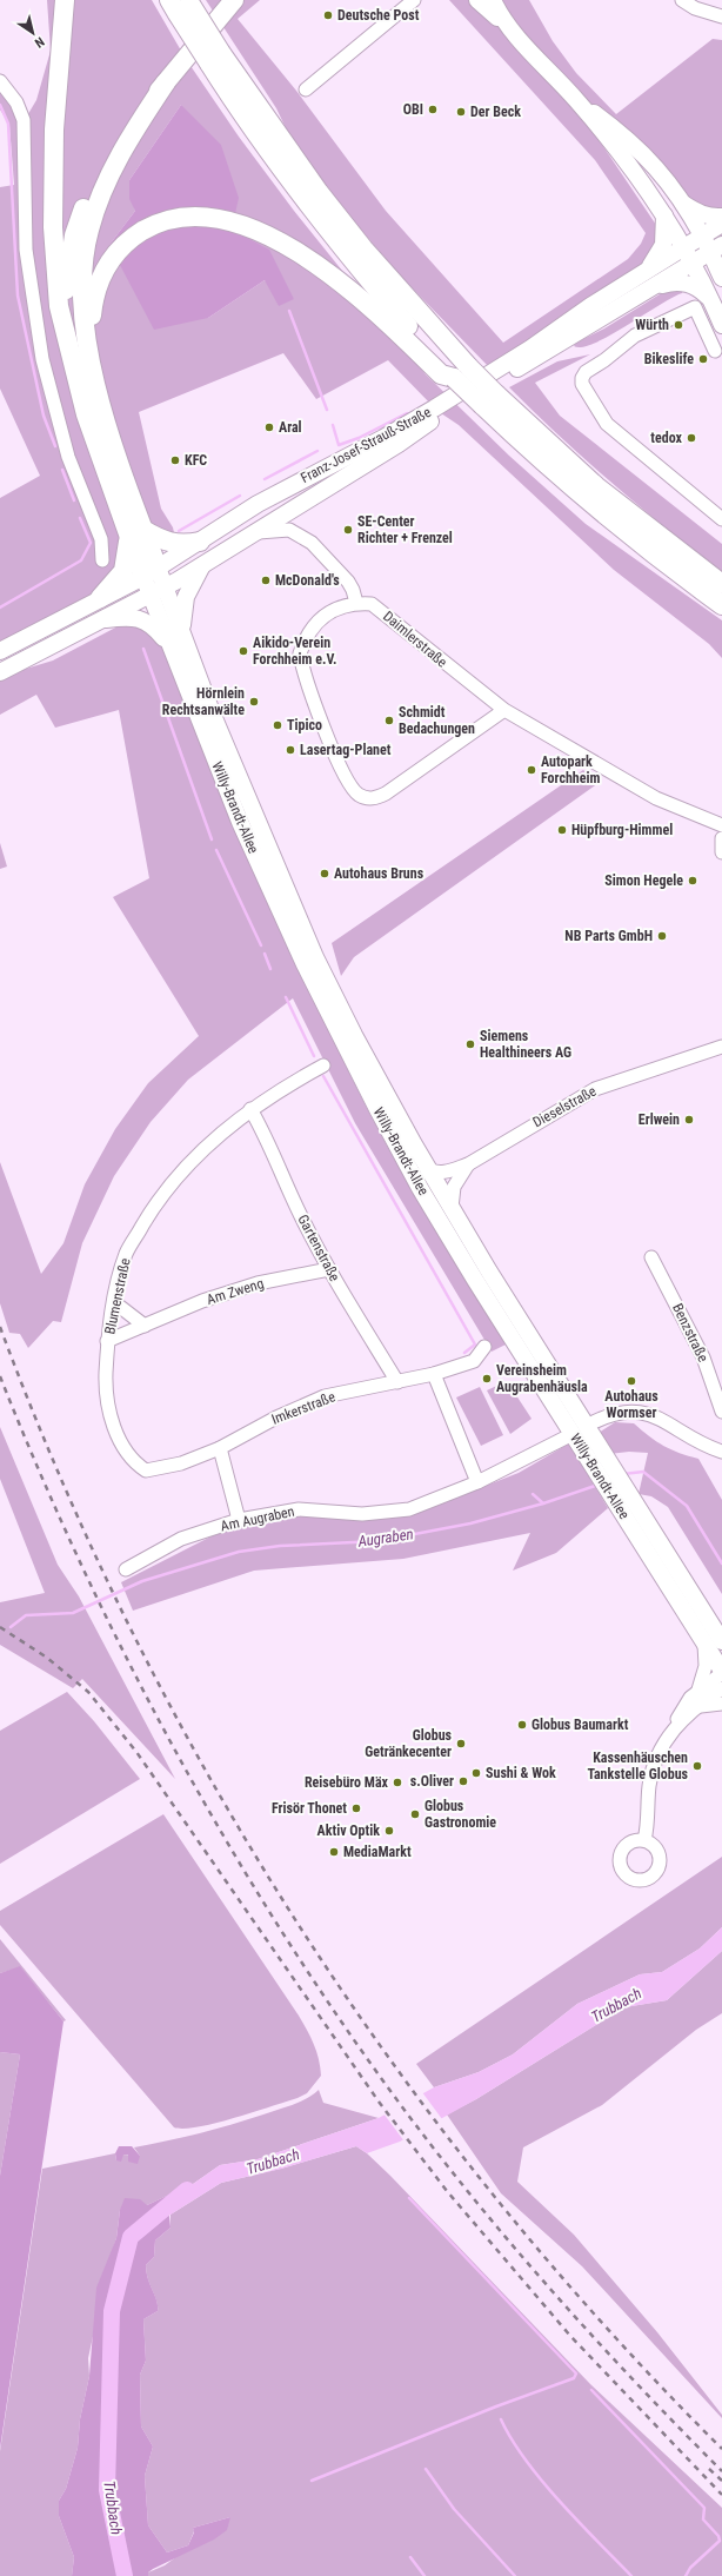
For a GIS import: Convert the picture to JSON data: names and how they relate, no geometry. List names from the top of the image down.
{
  "streets": {
    "main road": ["Franz-Josef-Strauß-Straße", "Willy-Brandt-Allee"],
    "street": [
      "Daimlerstraße",
      "Dieselstraße",
      "Gartenstraße",
      "Am Zweng",
      "Blumenstraße",
      "Benzstraße",
      "Imkerstraße",
      "Am Augraben"
    ]
  },
  "crossings": [
    ["Franz-Josef-Strauß-Straße", "Willy-Brandt-Allee"],
    ["Willy-Brandt-Allee", "Dieselstraße"],
    ["Willy-Brandt-Allee", "Am Augraben"],
    ["Gartenstraße", "Am Zweng"],
    ["Gartenstraße", "Blumenstraße"],
    ["Gartenstraße", "Imkerstraße"],
    ["Am Zweng", "Blumenstraße"],
    ["Blumenstraße", "Imkerstraße"]
  ],
  "water": ["Augraben", "Trubbach"],
  "places": [
    "Deutsche Post",
    "OBI",
    "Der Beck",
    "Würth",
    "Bikeslife",
    "Aral",
    "tedox",
    "KFC",
    "SE-Center Richter + Frenzel",
    "McDonald's",
    "Aikido-Verein Forchheim e.V.",
    "Hörnlein Rechtsanwälte",
    "Schmidt Bedachungen",
    "Tipico",
    "Lasertag-Planet",
    "Autopark Forchheim",
    "Hüpfburg-Himmel",
    "Autohaus Bruns",
    "Simon Hegele",
    "NB Parts GmbH",
    "Siemens Healthineers AG",
    "Erlwein",
    "Vereinsheim Augrabenhäusla",
    "Autohaus Wormser",
    "Globus Baumarkt",
    "Globus Getränkecenter",
    "Kassenhäuschen Tankstelle Globus",
    "Sushi & Wok",
    "s.Oliver",
    "Reisebüro Mäx",
    "Frisör Thonet",
    "Globus Gastronomie",
    "Aktiv Optik",
    "MediaMarkt"
  ],
  "north": "bottom right"
}
